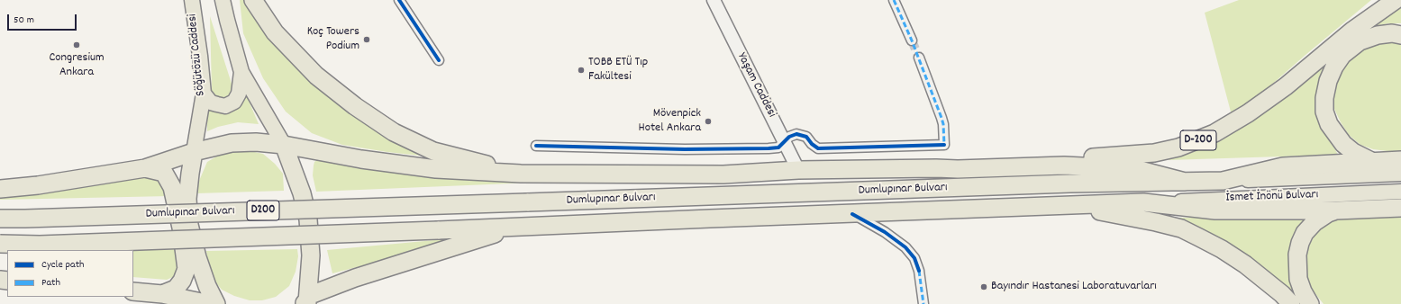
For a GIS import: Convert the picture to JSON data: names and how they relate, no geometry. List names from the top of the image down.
{
  "streets": {
    "highway": ["D-200", "Dumlupınar Bulvarı", "D200"],
    "main road": ["Söğütözü Caddesi", "İsmet İnönü Bulvarı"],
    "street": ["Yaşam Caddesi"]
  },
  "crossings": [
    ["Dumlupınar Bulvarı", "İsmet İnönü Bulvarı"]
  ],
  "places": [
    "Koç Towers Podium",
    "Congresium Ankara",
    "TOBB ETÜ Tıp Fakültesi",
    "Mövenpick Hotel Ankara",
    "Bayındır Hastanesi Laboratuvarları"
  ],
  "legend": ["Cycle path", "Path"],
  "scale_bar": "50 m"
}
